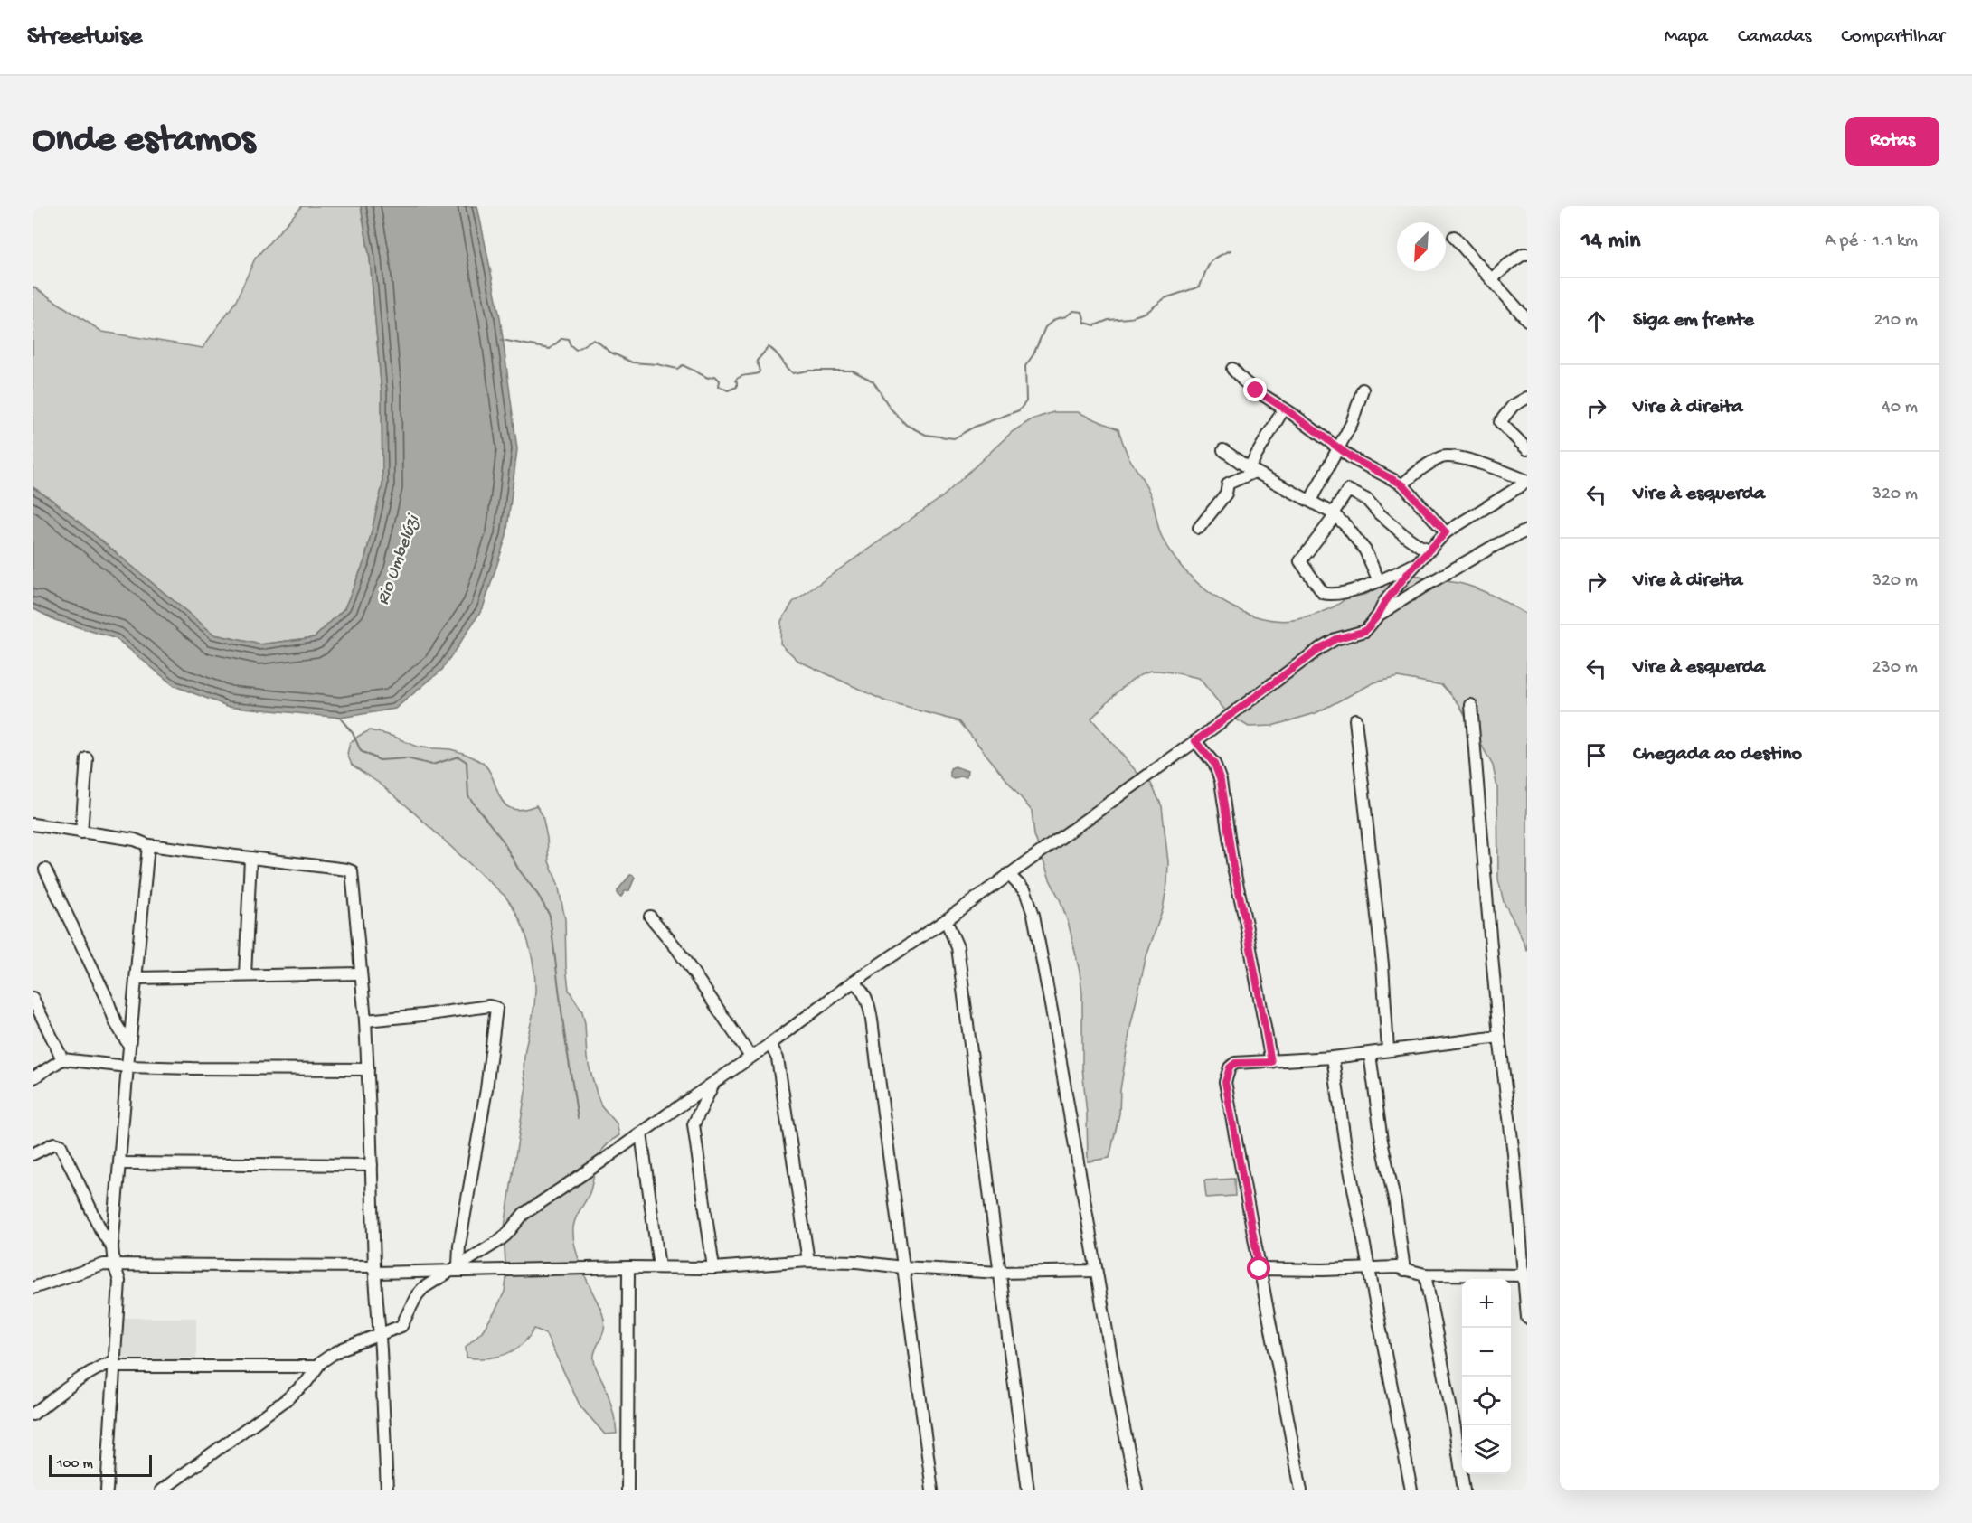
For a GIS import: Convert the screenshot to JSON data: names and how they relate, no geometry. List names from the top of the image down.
{
  "water": ["Rio Umbelúzi"],
  "scale_bar": "100 m",
  "north": "bottom left",
  "page": {
    "header": "Streetwise",
    "nav": ["Mapa", "Camadas", "Compartilhar"],
    "buttons": "Rotas",
    "title": "Onde estamos",
    "heading": ["14 min", "A pé · 1.1 km"],
    "list": [
      ["Siga em frente", "210 m"],
      ["Vire à direita", "40 m"],
      ["Vire à esquerda", "320 m"],
      ["Vire à direita", "320 m"],
      ["Vire à esquerda", "230 m"],
      "Chegada ao destino"
    ],
    "map_buttons": ["+", "−"],
    "scale": "100 m"
  }
}
